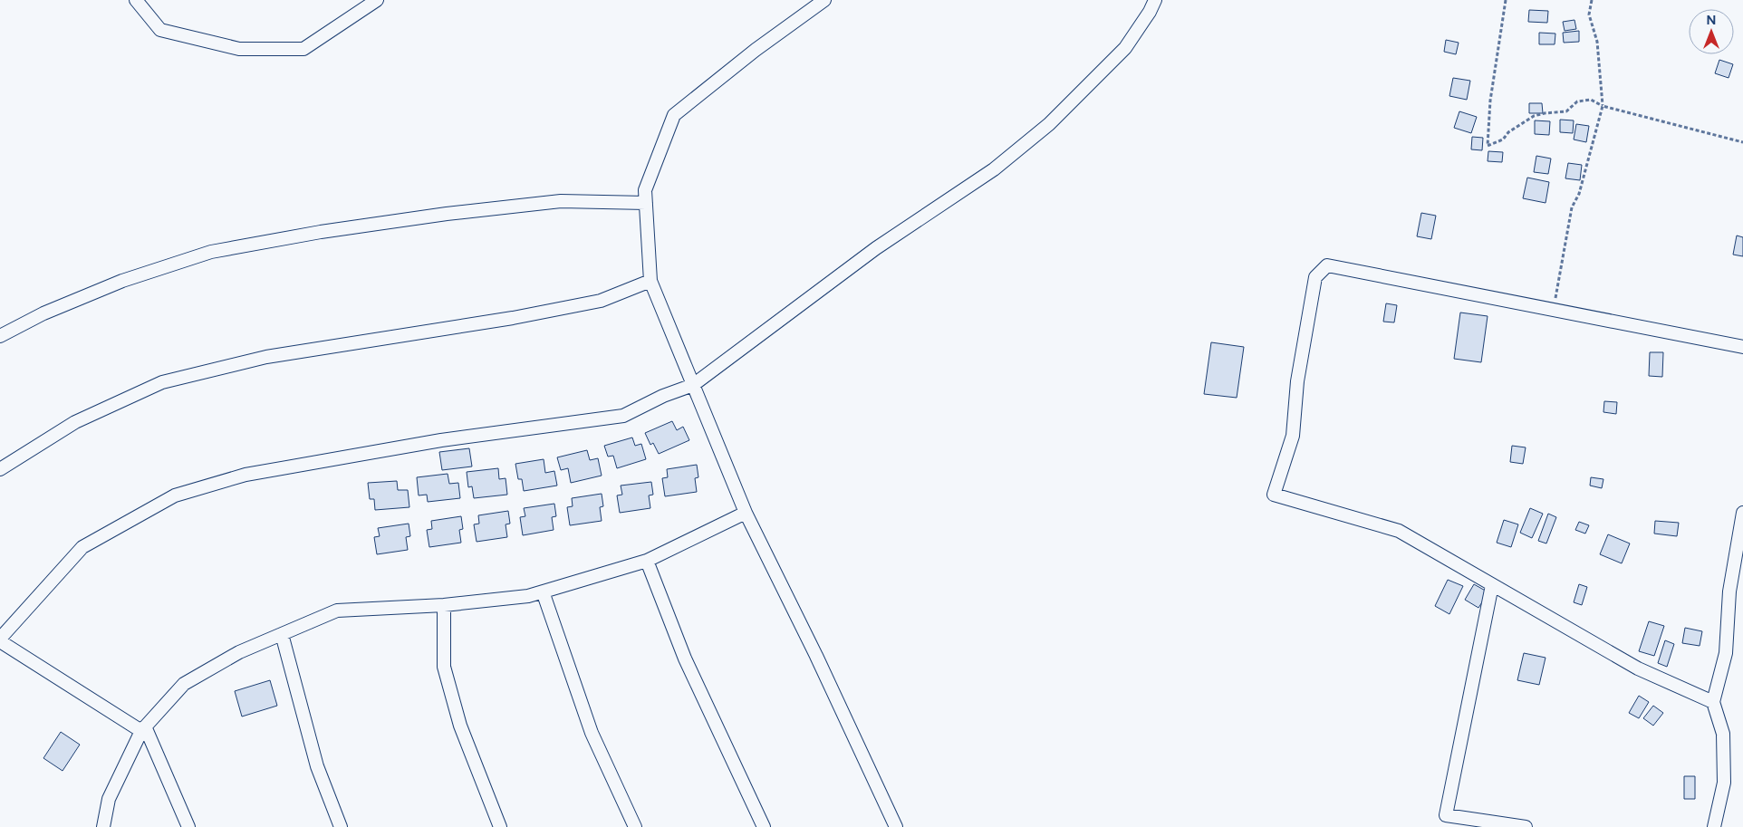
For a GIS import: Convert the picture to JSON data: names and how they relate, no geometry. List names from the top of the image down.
{
  "north": "top"
}
